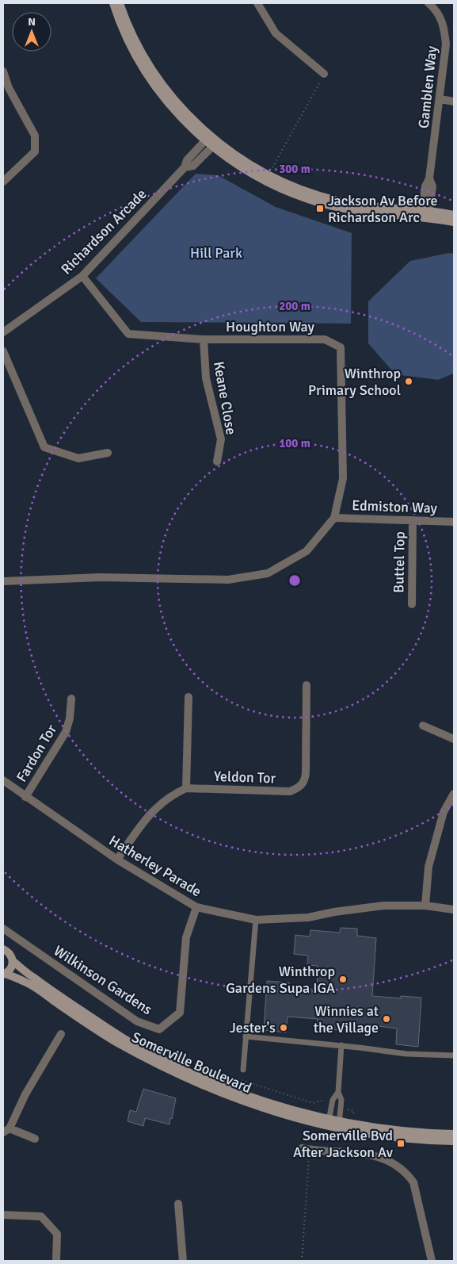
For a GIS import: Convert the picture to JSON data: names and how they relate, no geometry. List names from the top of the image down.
{
  "streets": {
    "main road": ["Somerville Boulevard"],
    "street": [
      "Gamblen Way",
      "Richardson Arcade",
      "Houghton Way",
      "Keane Close",
      "Edmiston Way",
      "Buttel Top",
      "Fardon Tor",
      "Yeldon Tor",
      "Hatherley Parade",
      "Wilkinson Gardens"
    ]
  },
  "crossings": [
    ["Richardson Arcade", "Houghton Way"],
    ["Houghton Way", "Keane Close"],
    ["Houghton Way", "Edmiston Way"],
    ["Edmiston Way", "Buttel Top"],
    ["Fardon Tor", "Hatherley Parade"],
    ["Hatherley Parade", "Wilkinson Gardens"]
  ],
  "parks": ["Hill Park"],
  "places": {
    "transit": ["Jackson Av Before Richardson Arc", "Somerville Bvd After Jackson Av"],
    "other": [
      "Winthrop Primary School",
      "Winthrop Gardens Supa IGA",
      "Winnies at the Village",
      "Jester's"
    ]
  },
  "north": "top",
  "rings": ["300 m", "200 m", "100 m"]
}
